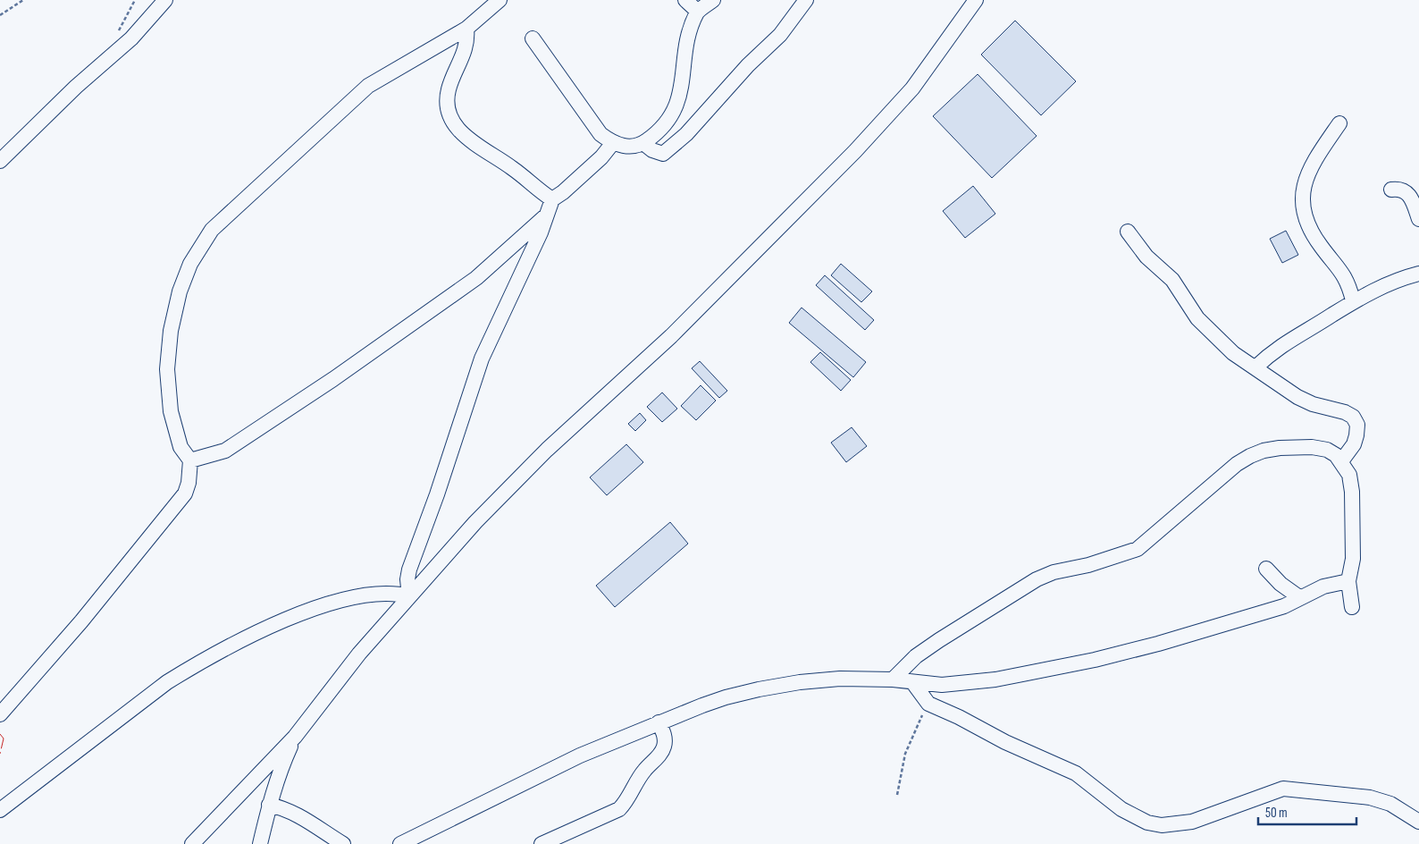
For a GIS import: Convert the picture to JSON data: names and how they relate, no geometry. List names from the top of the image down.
{
  "scale_bar": "50 m"
}
